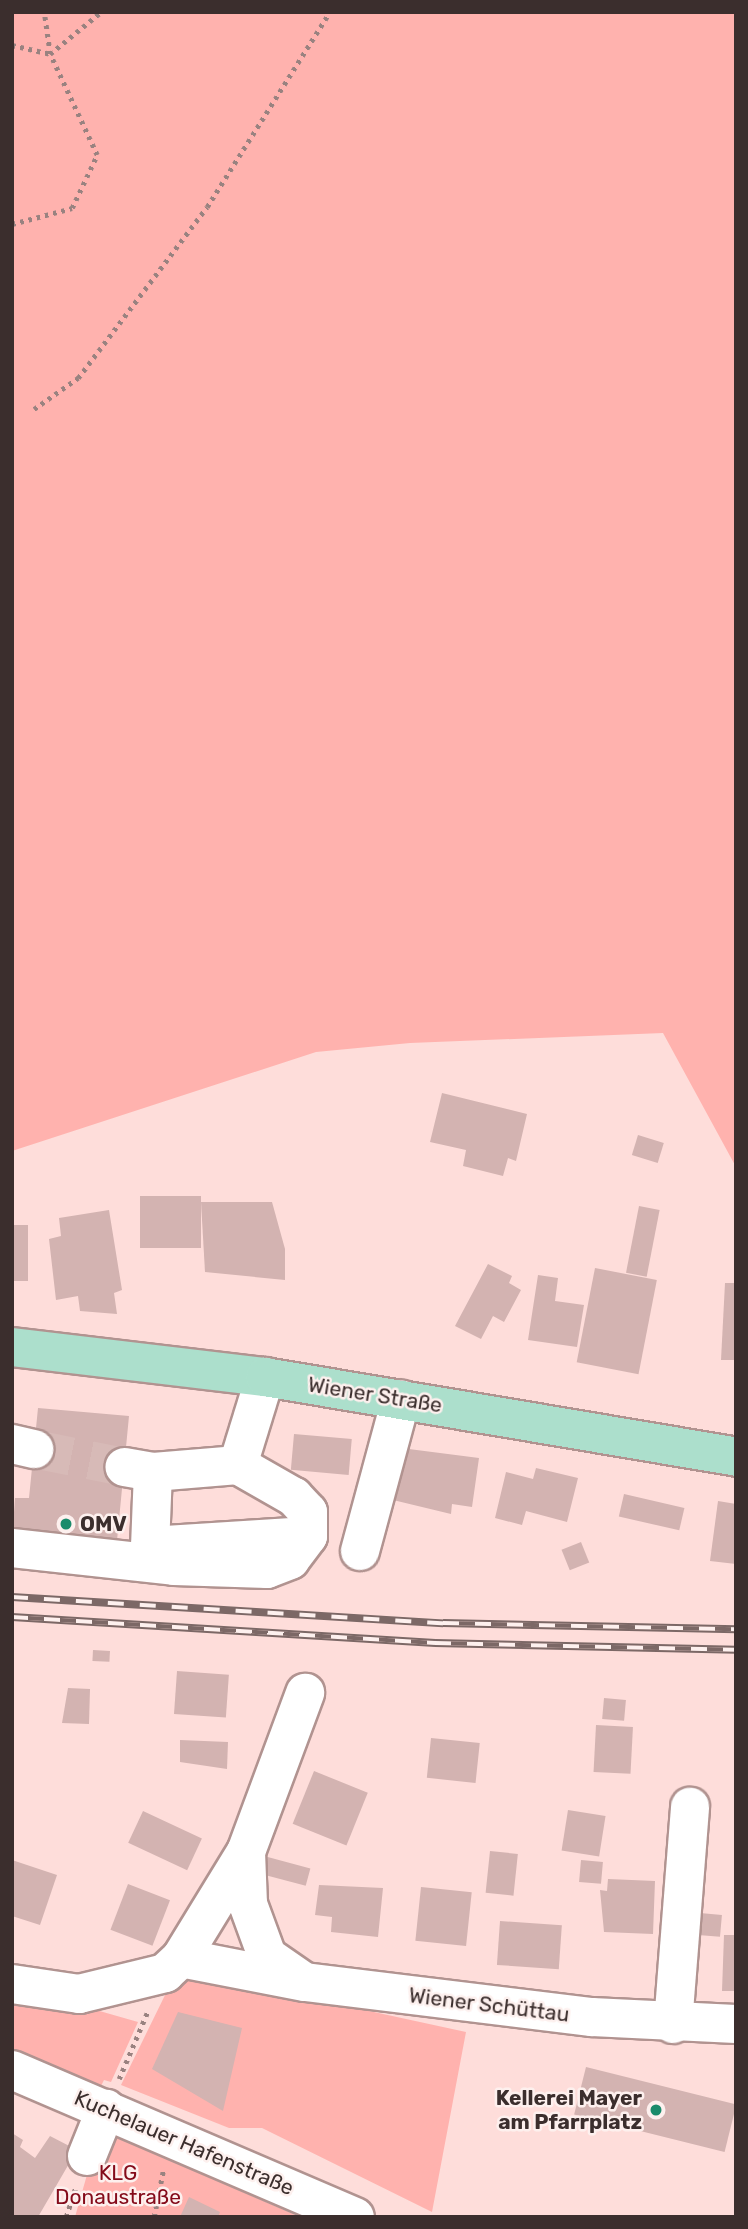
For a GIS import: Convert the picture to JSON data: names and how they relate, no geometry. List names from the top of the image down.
{
  "streets": {
    "main road": ["Wiener Straße"],
    "street": ["Wiener Schüttau", "Kuchelauer Hafenstraße"]
  },
  "parks": ["KLG Donaustraße"],
  "places": ["OMV", "Kellerei Mayer am Pfarrplatz"]
}
